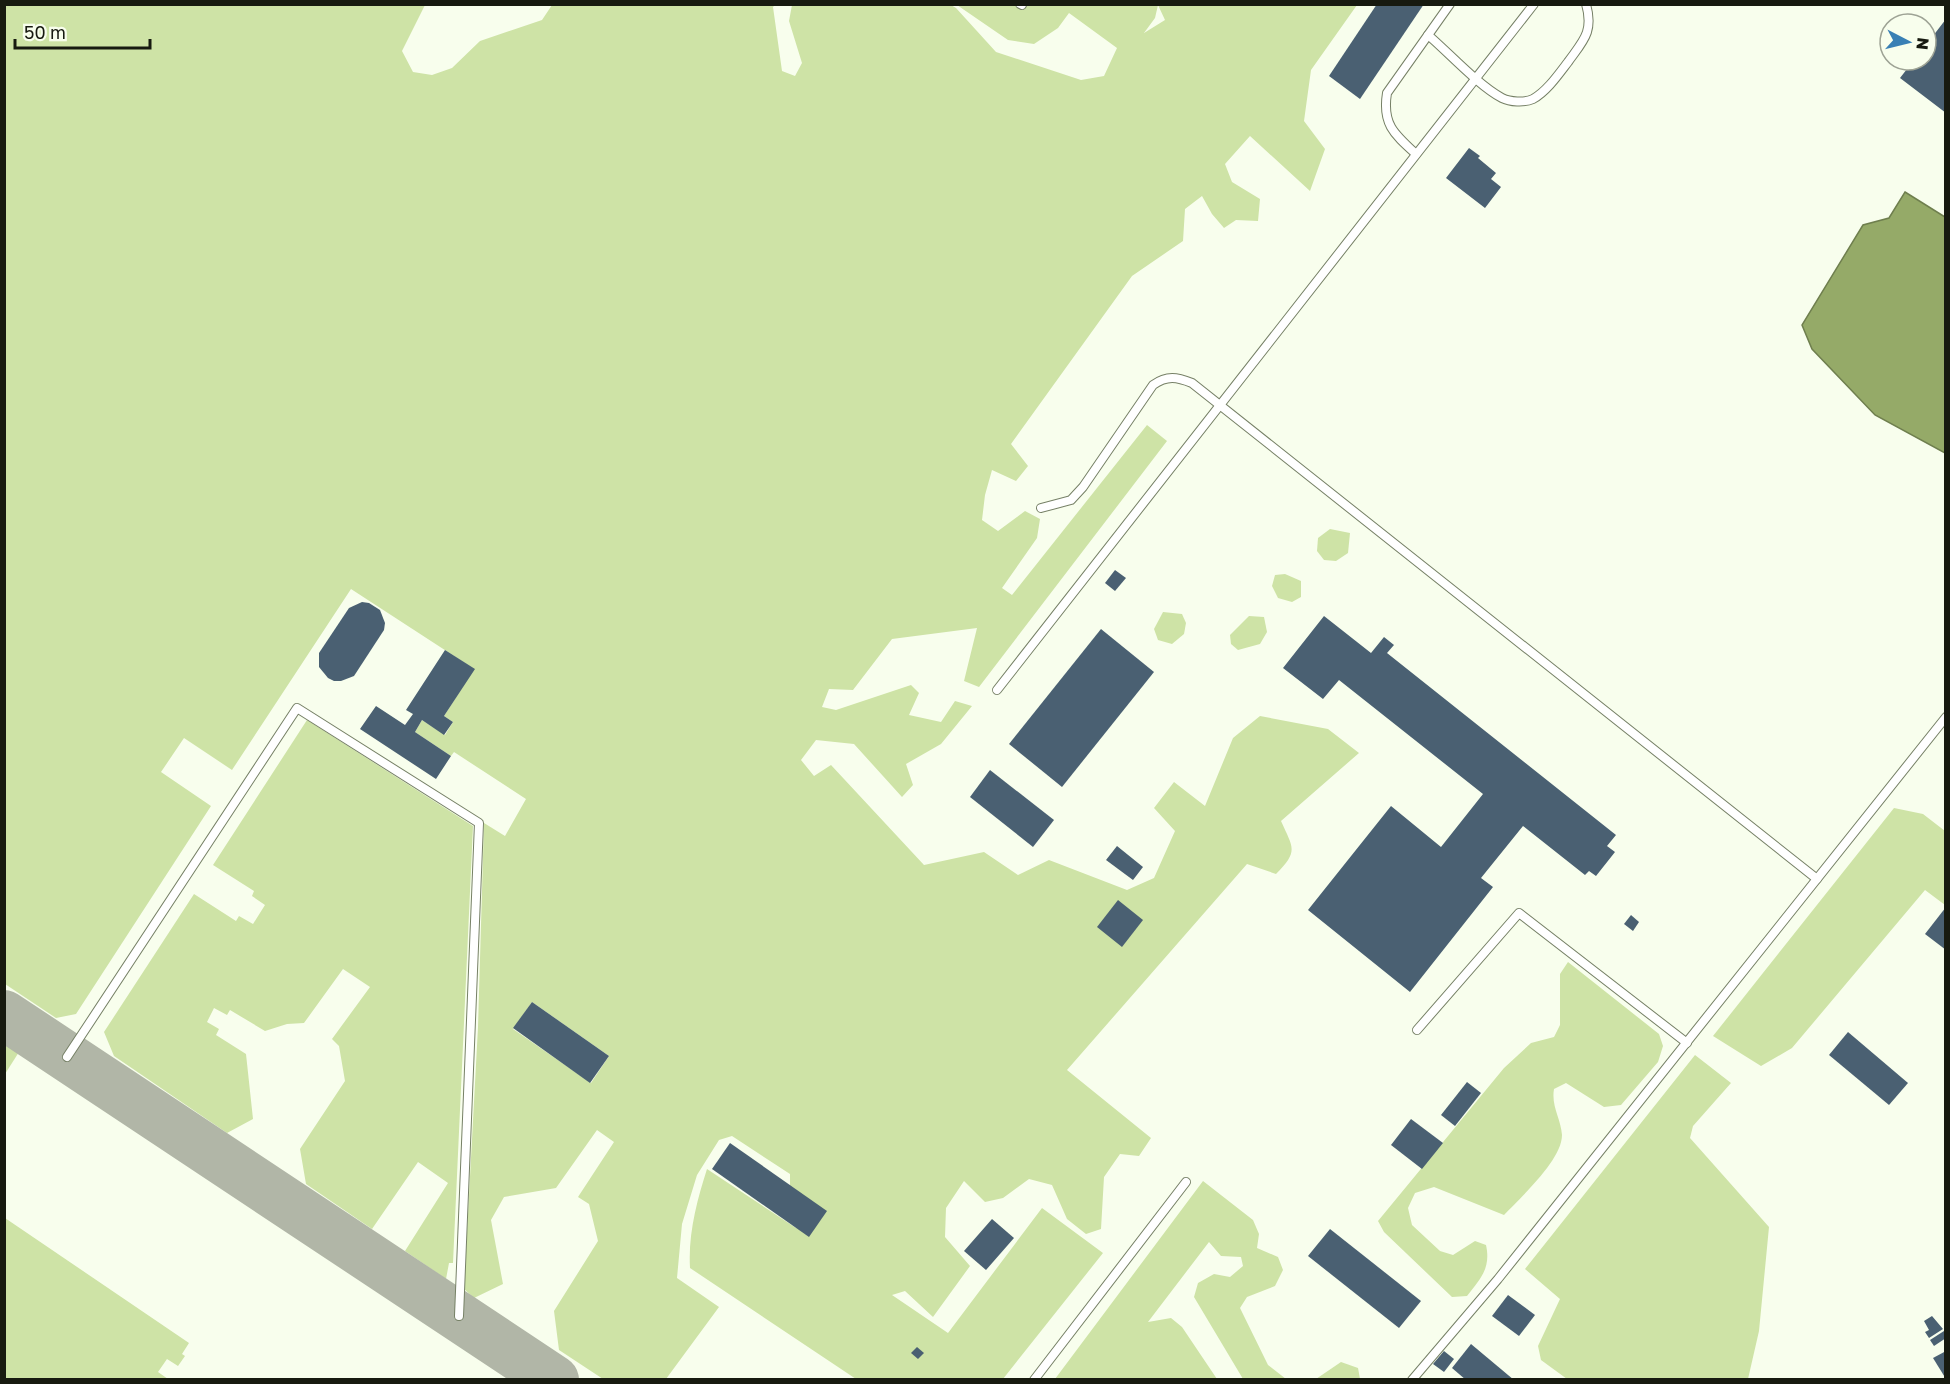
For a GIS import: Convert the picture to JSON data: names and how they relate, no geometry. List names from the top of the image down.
{
  "scale_bar": "50 m",
  "north": "right"
}
